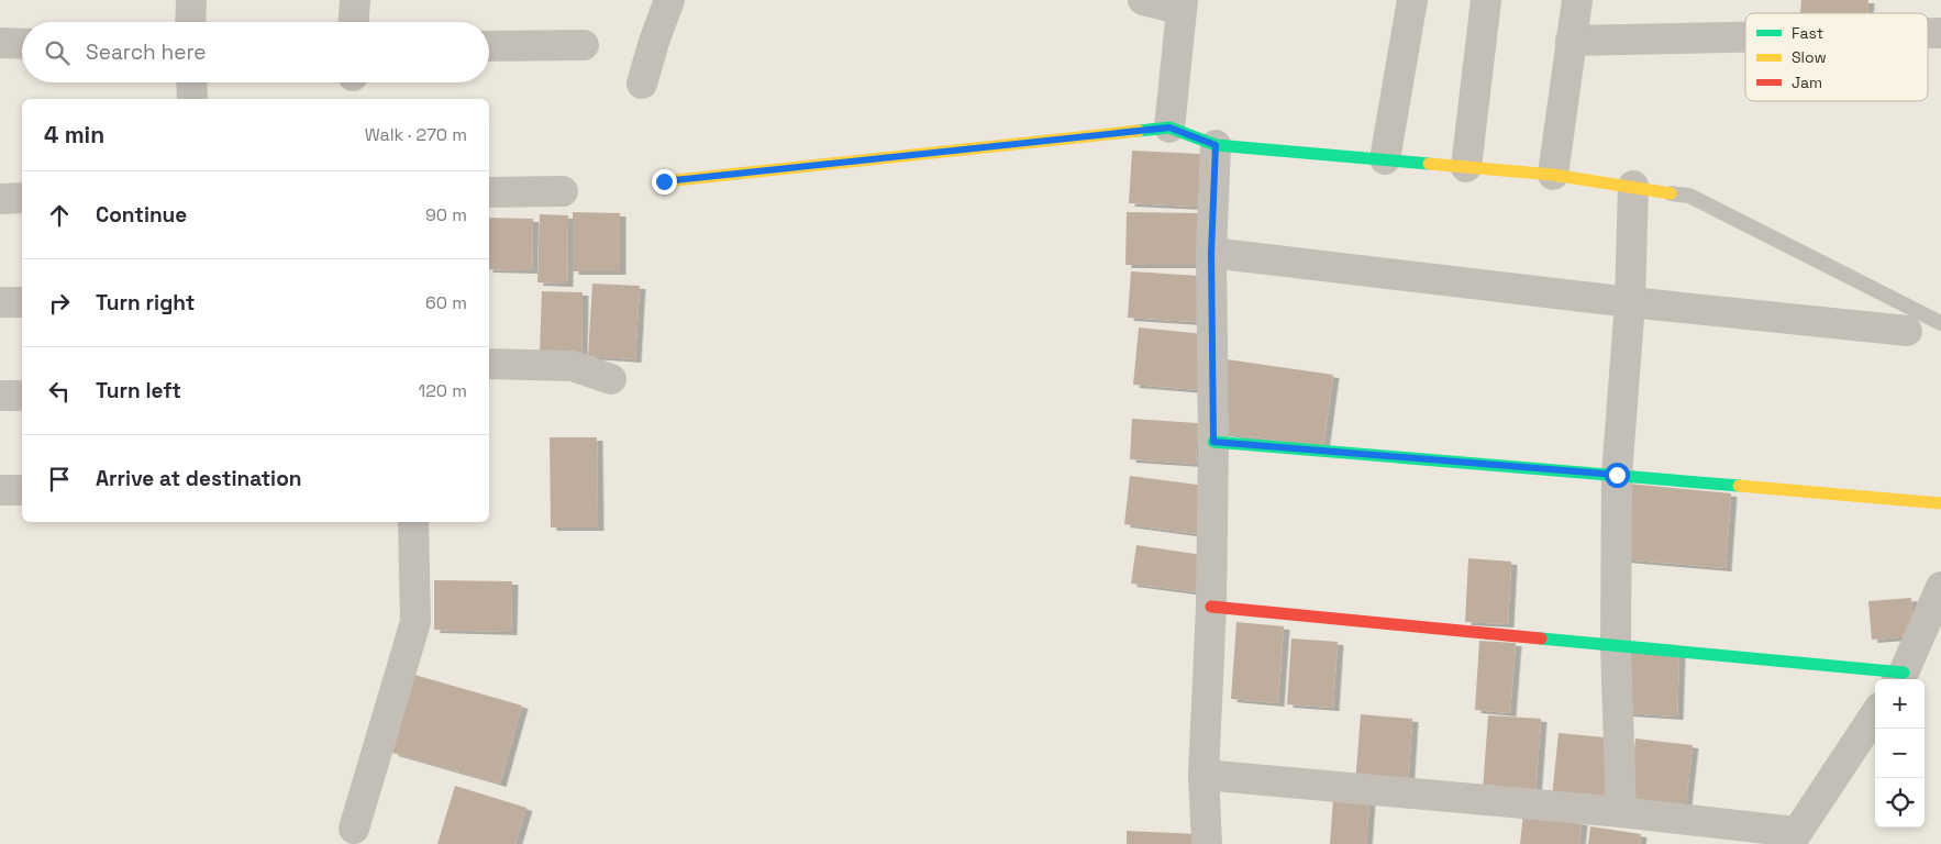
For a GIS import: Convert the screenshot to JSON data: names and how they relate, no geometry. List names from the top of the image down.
{
  "legend": ["Fast", "Slow", "Jam"],
  "page": {
    "search": "Search here",
    "heading": ["4 min", "Walk · 270 m"],
    "list": [
      ["Continue", "90 m"],
      ["Turn right", "60 m"],
      ["Turn left", "120 m"],
      "Arrive at destination"
    ],
    "map_buttons": ["+", "−"]
  }
}
